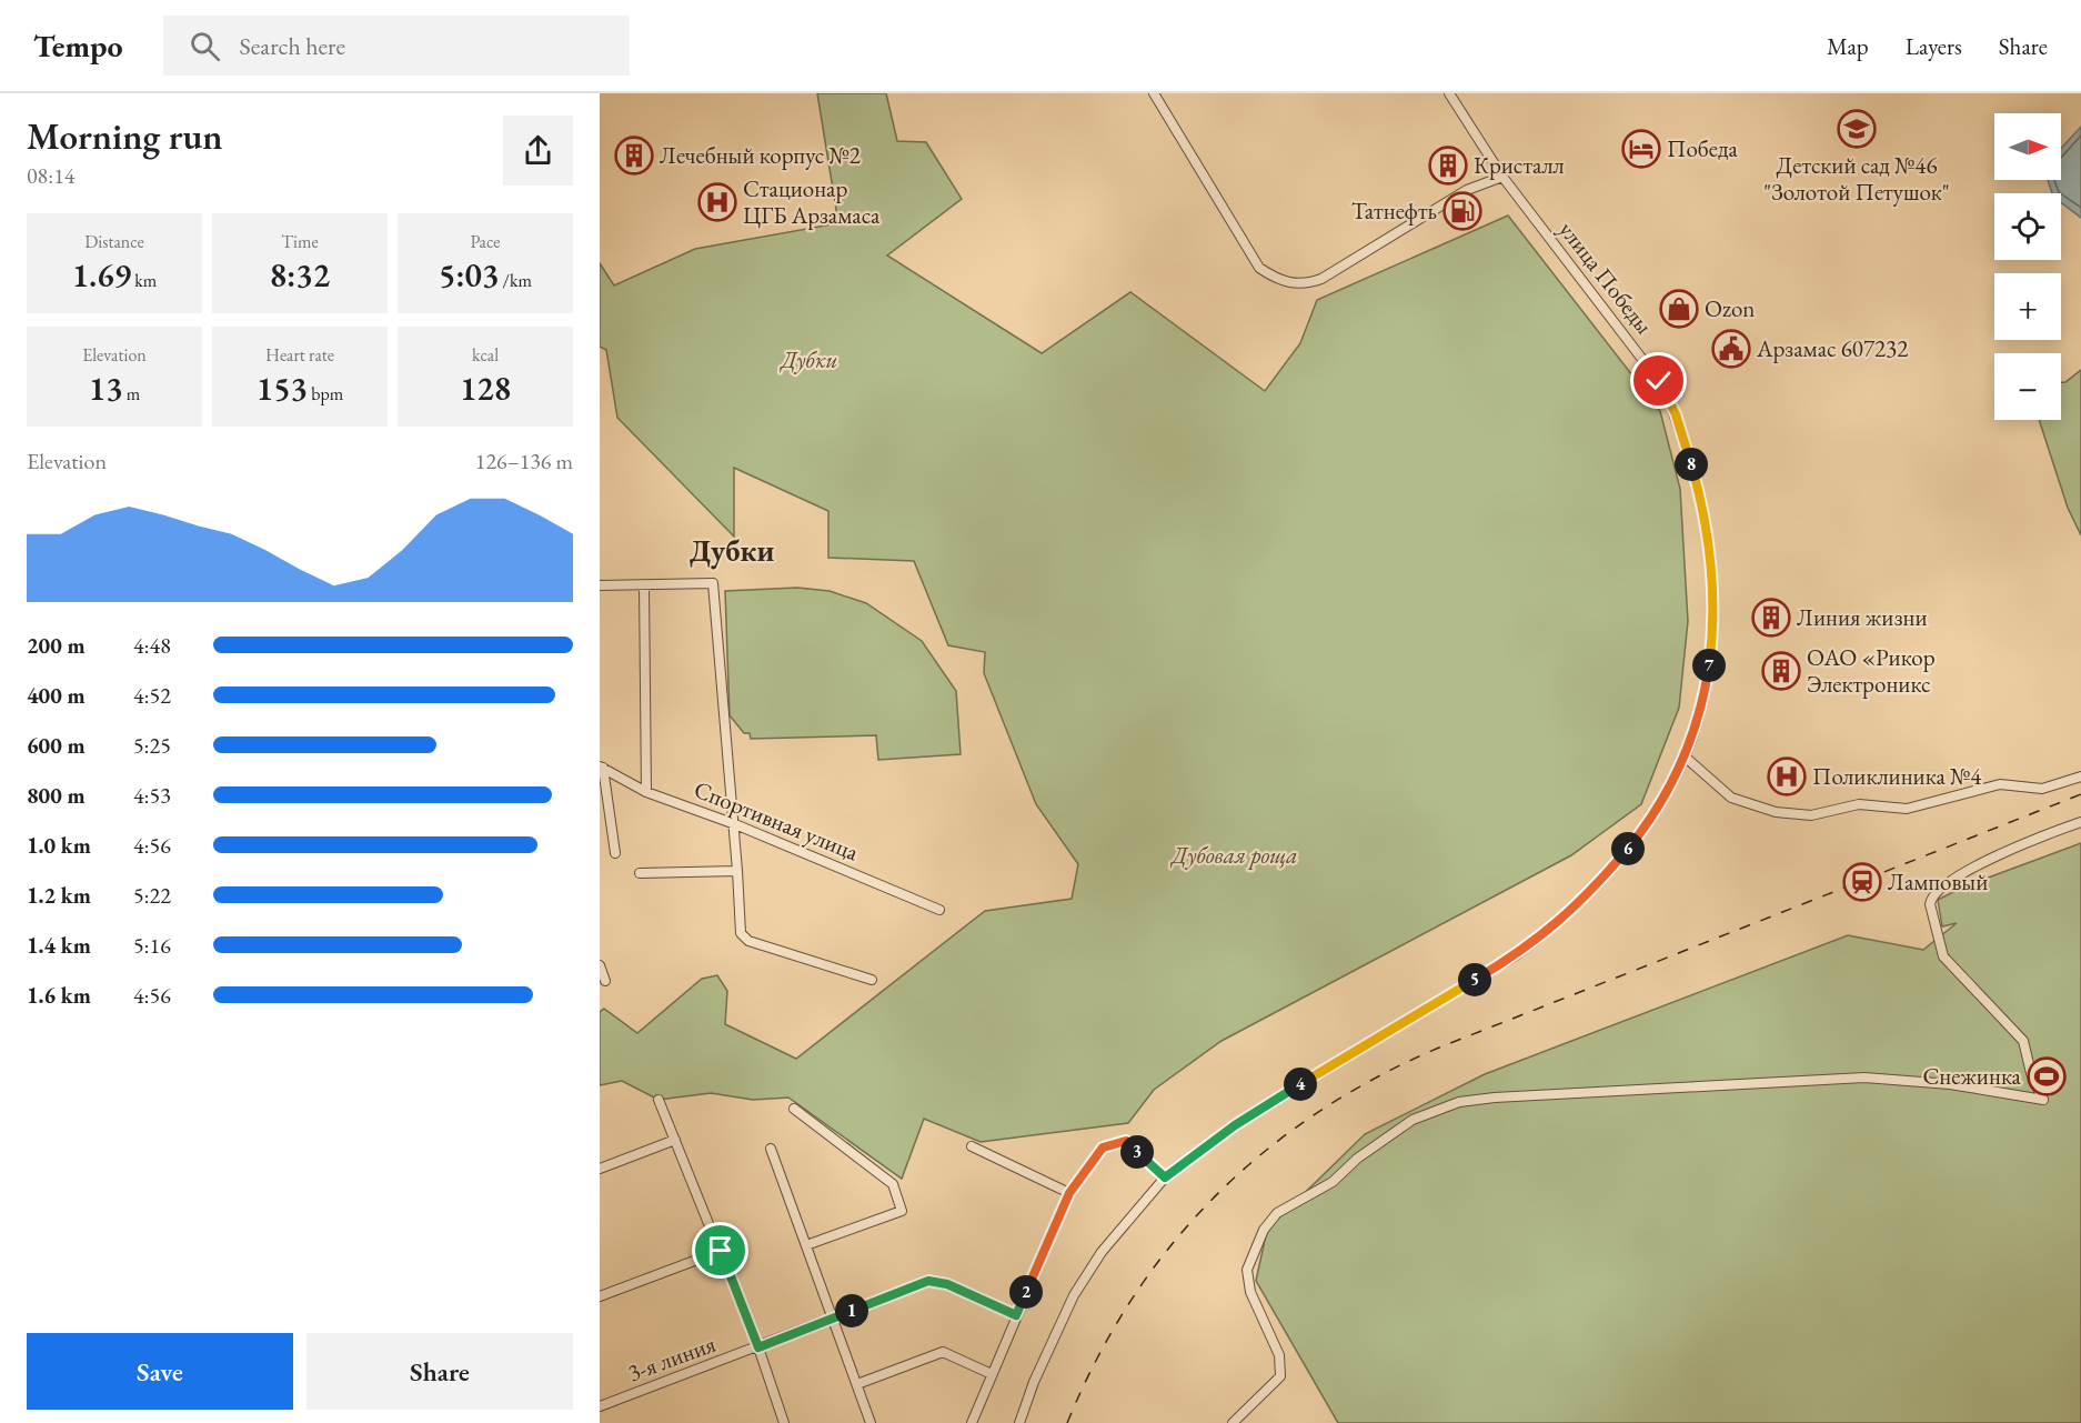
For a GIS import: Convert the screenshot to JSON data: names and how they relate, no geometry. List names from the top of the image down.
{
  "streets": {
    "street": ["улица Победы", "Спортивная улица", "3-я линия"]
  },
  "districts": ["Дубки"],
  "parks": ["Дубки", "Дубовая роща"],
  "places": {
    "school or university": ["Детский сад №46 \"Золотой Петушок\""],
    "hotel": ["Победа"],
    "building": [
      "Лечебный корпус №2",
      "Кристалл",
      "Линия жизни",
      "ОАО «Рикор Электроникс"
    ],
    "hospital": ["Стационар ЦГБ Арзамаса", "Поликлиника №4"],
    "fuel station": ["Татнефть"],
    "shop": ["Ozon"],
    "public building": ["Арзамас 607232"],
    "station": ["Ламповый"],
    "sports": ["Снежинка"]
  },
  "north": "right",
  "page": {
    "header": "Tempo",
    "search": "Search here",
    "nav": ["Map", "Layers", "Share"],
    "heading": ["Morning run", "08:14"],
    "map_buttons": ["+", "−"],
    "stats": [
      ["Distance", "1.69 km"],
      ["Time", "8:32"],
      ["Pace", "5:03 /km"],
      ["Elevation", "13 m"],
      ["Heart rate", "153 bpm"],
      ["kcal", "128"]
    ],
    "chart": ["Elevation", "126–136 m"],
    "pins": [
      "8",
      "7",
      "6",
      "5",
      "4",
      "3",
      "2",
      "1"
    ],
    "list": [
      {
        "name": "200 m",
        "note": "4:48"
      },
      {
        "name": "400 m",
        "note": "4:52"
      },
      {
        "name": "600 m",
        "note": "5:25"
      },
      {
        "name": "800 m",
        "note": "4:53"
      },
      {
        "name": "1.0 km",
        "note": "4:56"
      },
      {
        "name": "1.2 km",
        "note": "5:22"
      },
      {
        "name": "1.4 km",
        "note": "5:16"
      },
      {
        "name": "1.6 km",
        "note": "4:56"
      }
    ],
    "buttons": ["Save", "Share"]
  }
}
